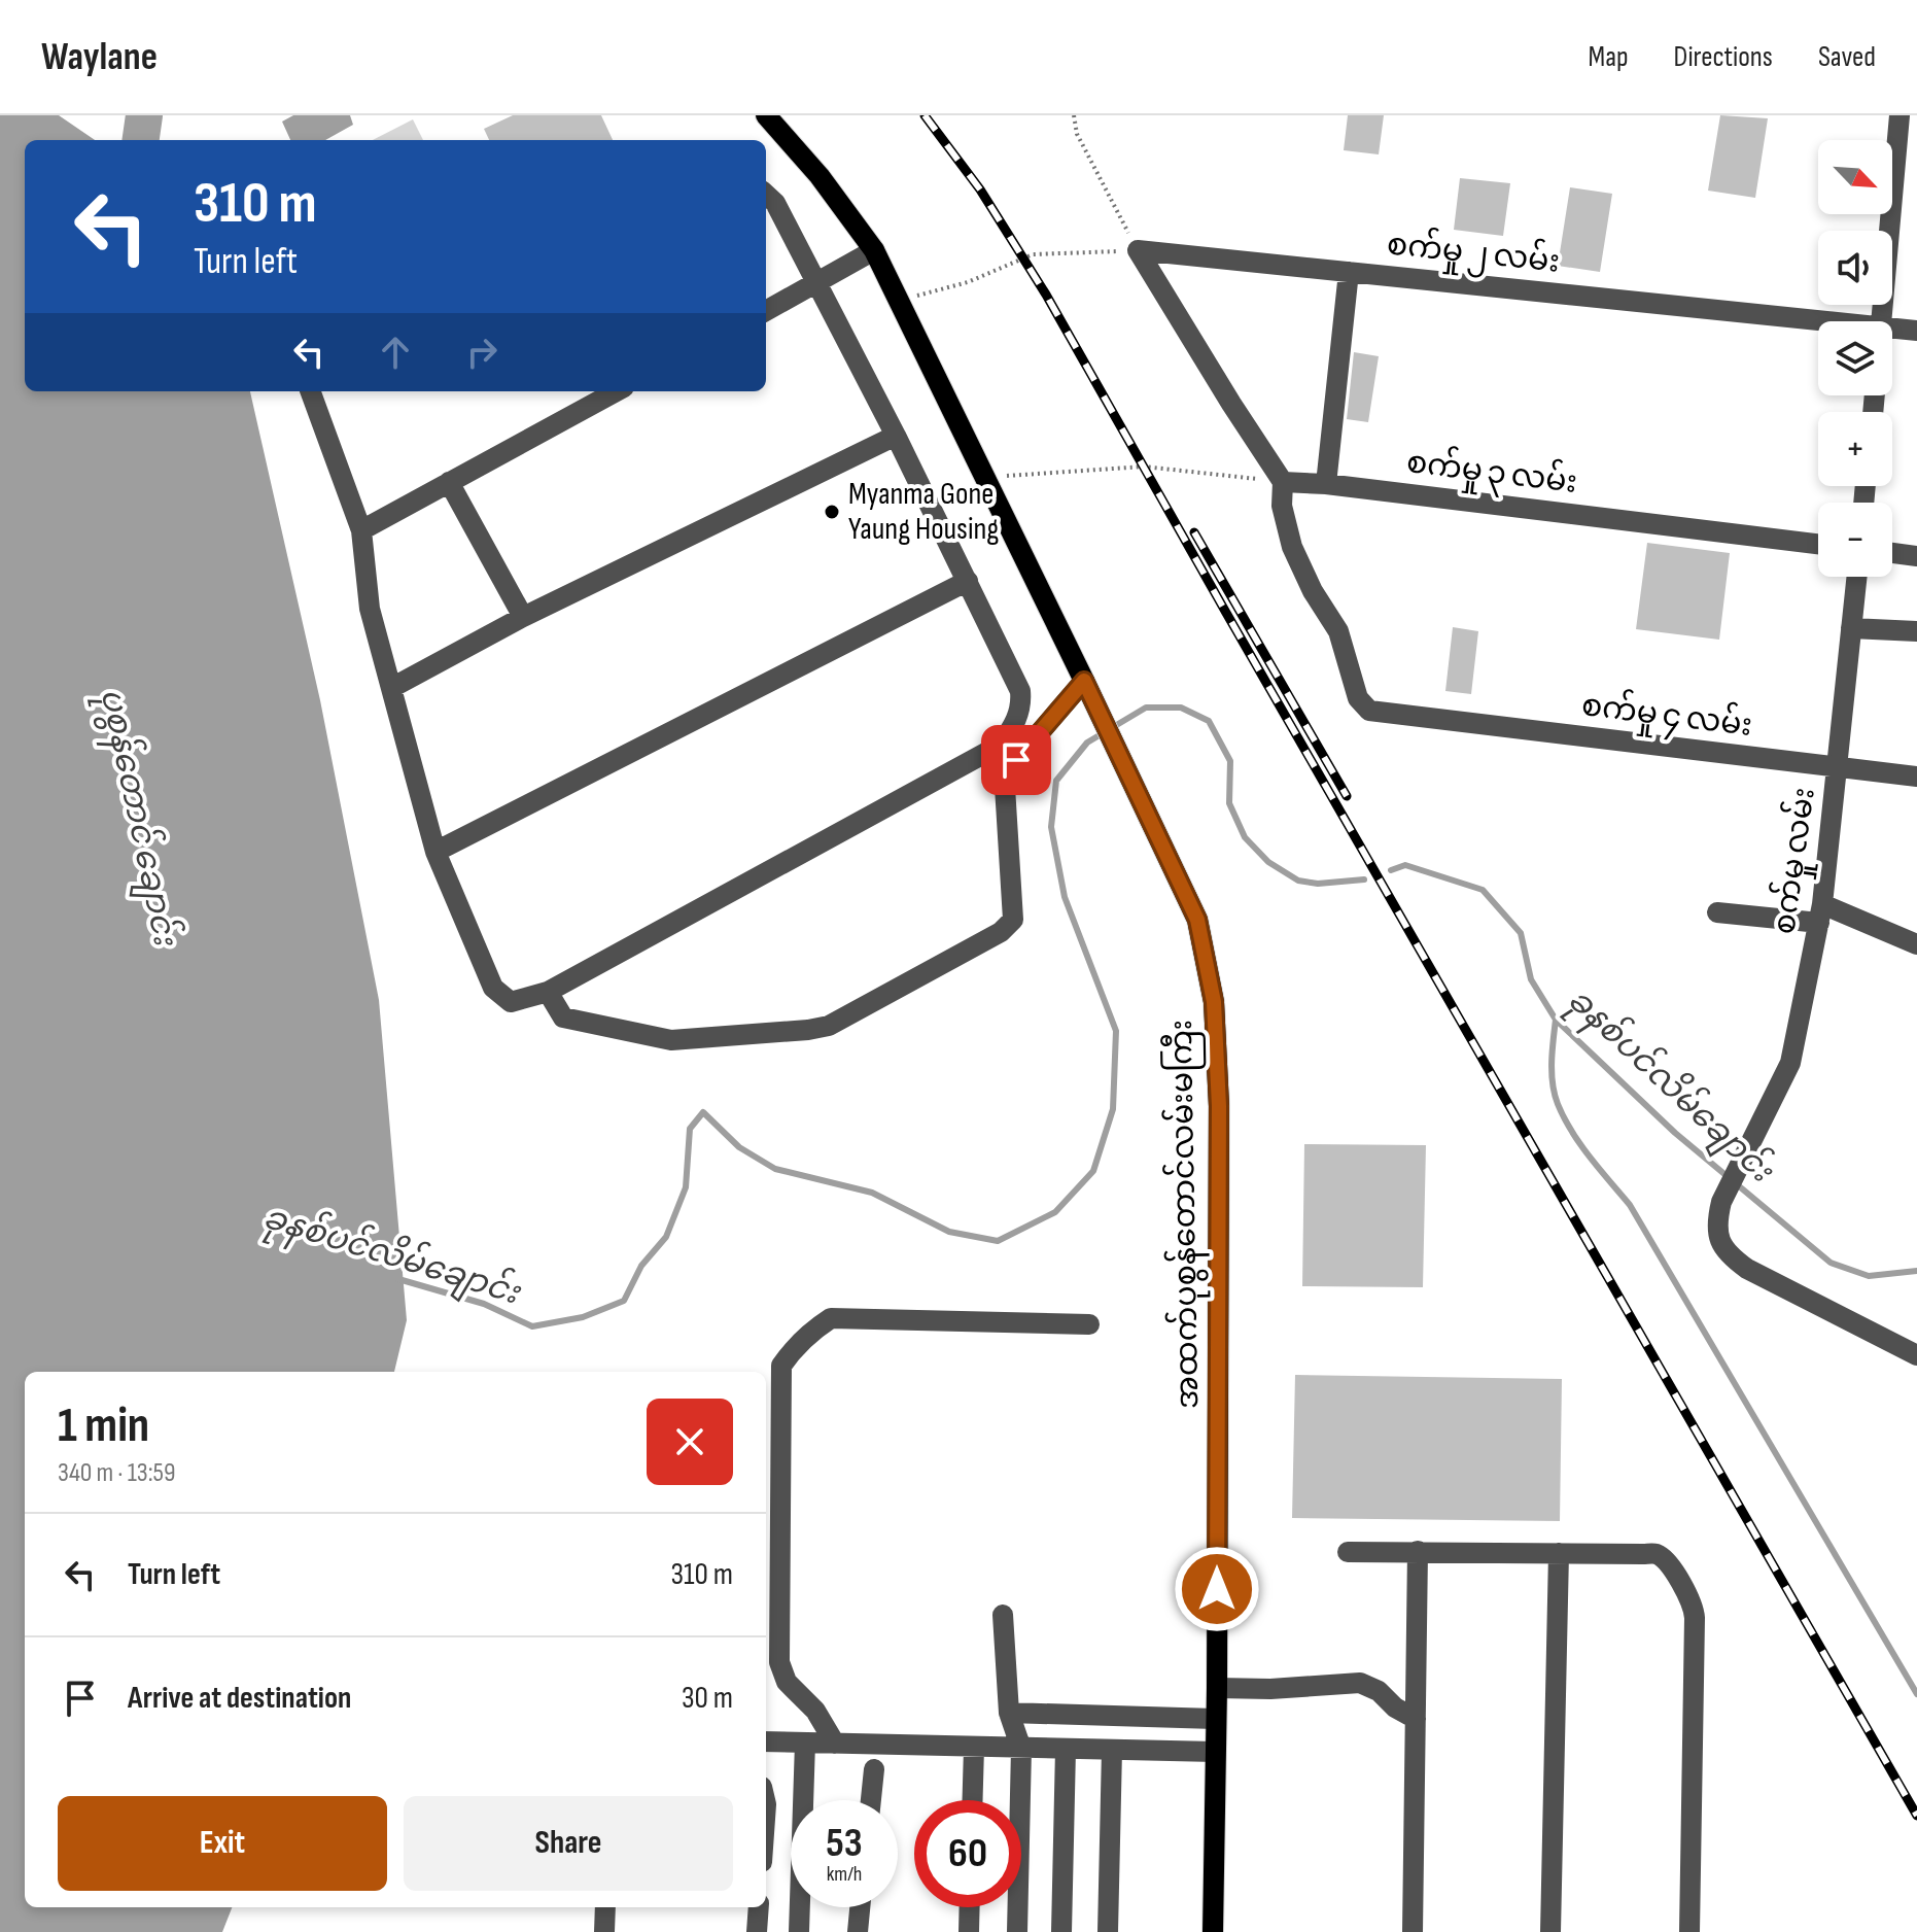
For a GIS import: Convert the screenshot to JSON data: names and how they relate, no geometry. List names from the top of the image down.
{
  "streets": {
    "main road": ["အထက်ပုစွန်တောင်လမ်းမကြီး"],
    "street": [
      "စက်မှု ၂ လမ်း",
      "စက်မှု ၃ လမ်း",
      "စက်မှု ၄ လမ်း",
      "စက်မှု လမ်း"
    ]
  },
  "crossings": [
    ["စက်မှု ၃ လမ်း", "စက်မှု ၄ လမ်း"],
    ["စက်မှု ၄ လမ်း", "စက်မှု လမ်း"]
  ],
  "water": ["ပုစွန်တောင် ချောင်း", "ခုနစ်ပင်လိမ်ချောင်း"],
  "places": ["Myanma Gone Yaung Housing"],
  "north": "bottom right",
  "page": {
    "header": "Waylane",
    "nav": ["Map", "Directions", "Saved"],
    "map_buttons": ["+", "−"],
    "turn": ["310 m", "Turn left"],
    "heading": ["1 min", "340 m · 13:59"],
    "list": [
      {
        "name": "Turn left",
        "value": "310 m"
      },
      {
        "name": "Arrive at destination",
        "value": "30 m"
      }
    ],
    "buttons": ["Exit", "Share"],
    "speed": "53 km/h",
    "limit": "60"
  }
}
